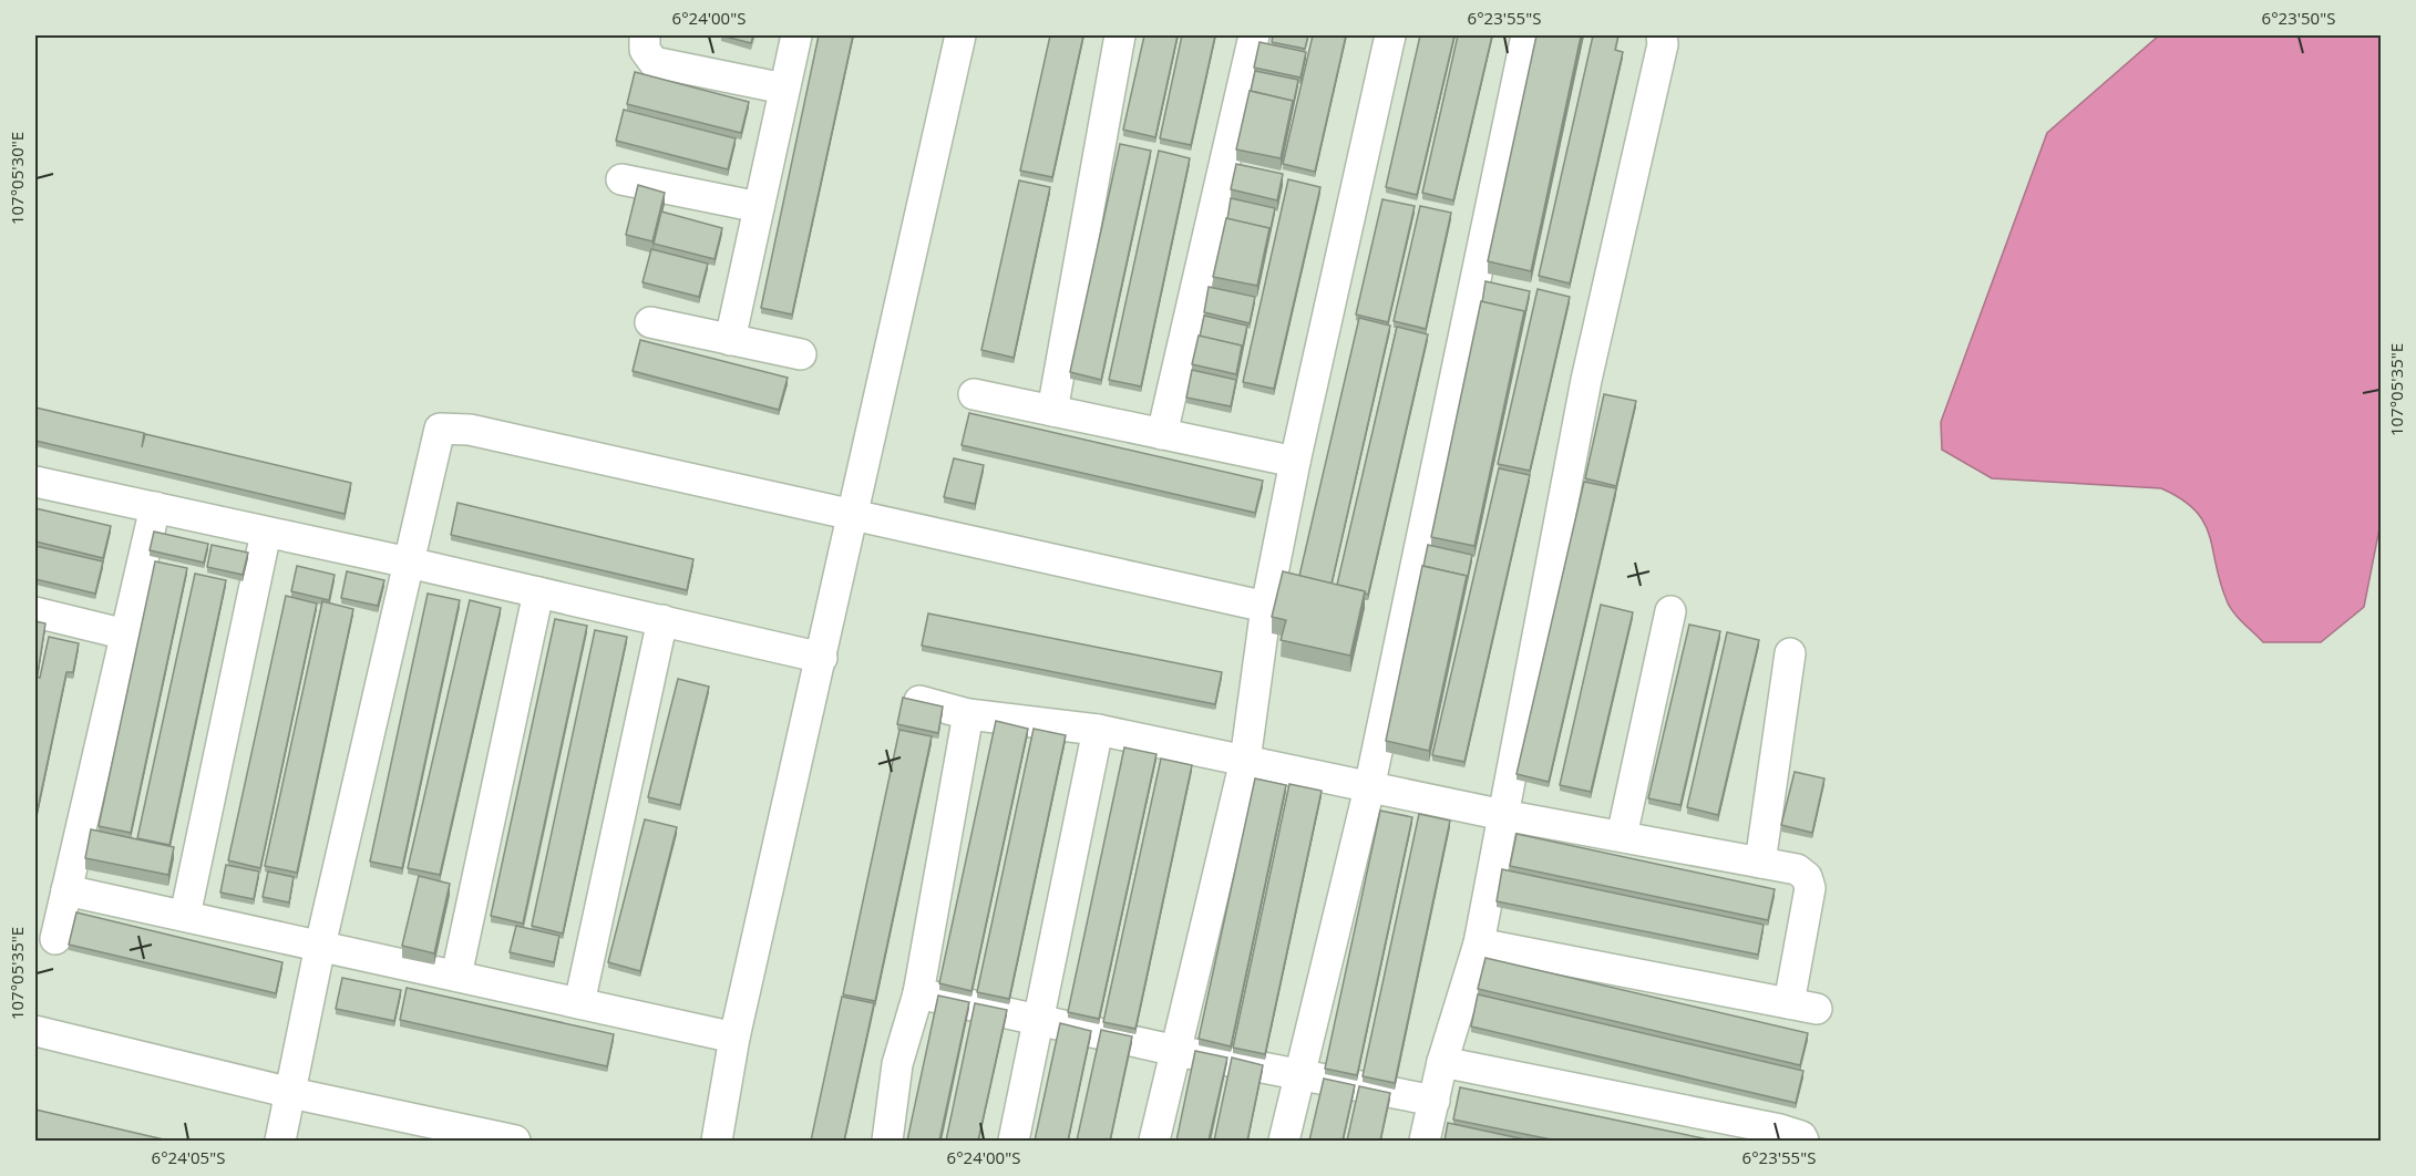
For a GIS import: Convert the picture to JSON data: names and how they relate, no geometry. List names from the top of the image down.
{
  "coordinates": [
    "6°24'00\"S",
    "6°23'55\"S",
    "6°23'50\"S",
    "107°05'30\"E",
    "107°05'35\"E",
    "6°24'05\"S"
  ]
}
